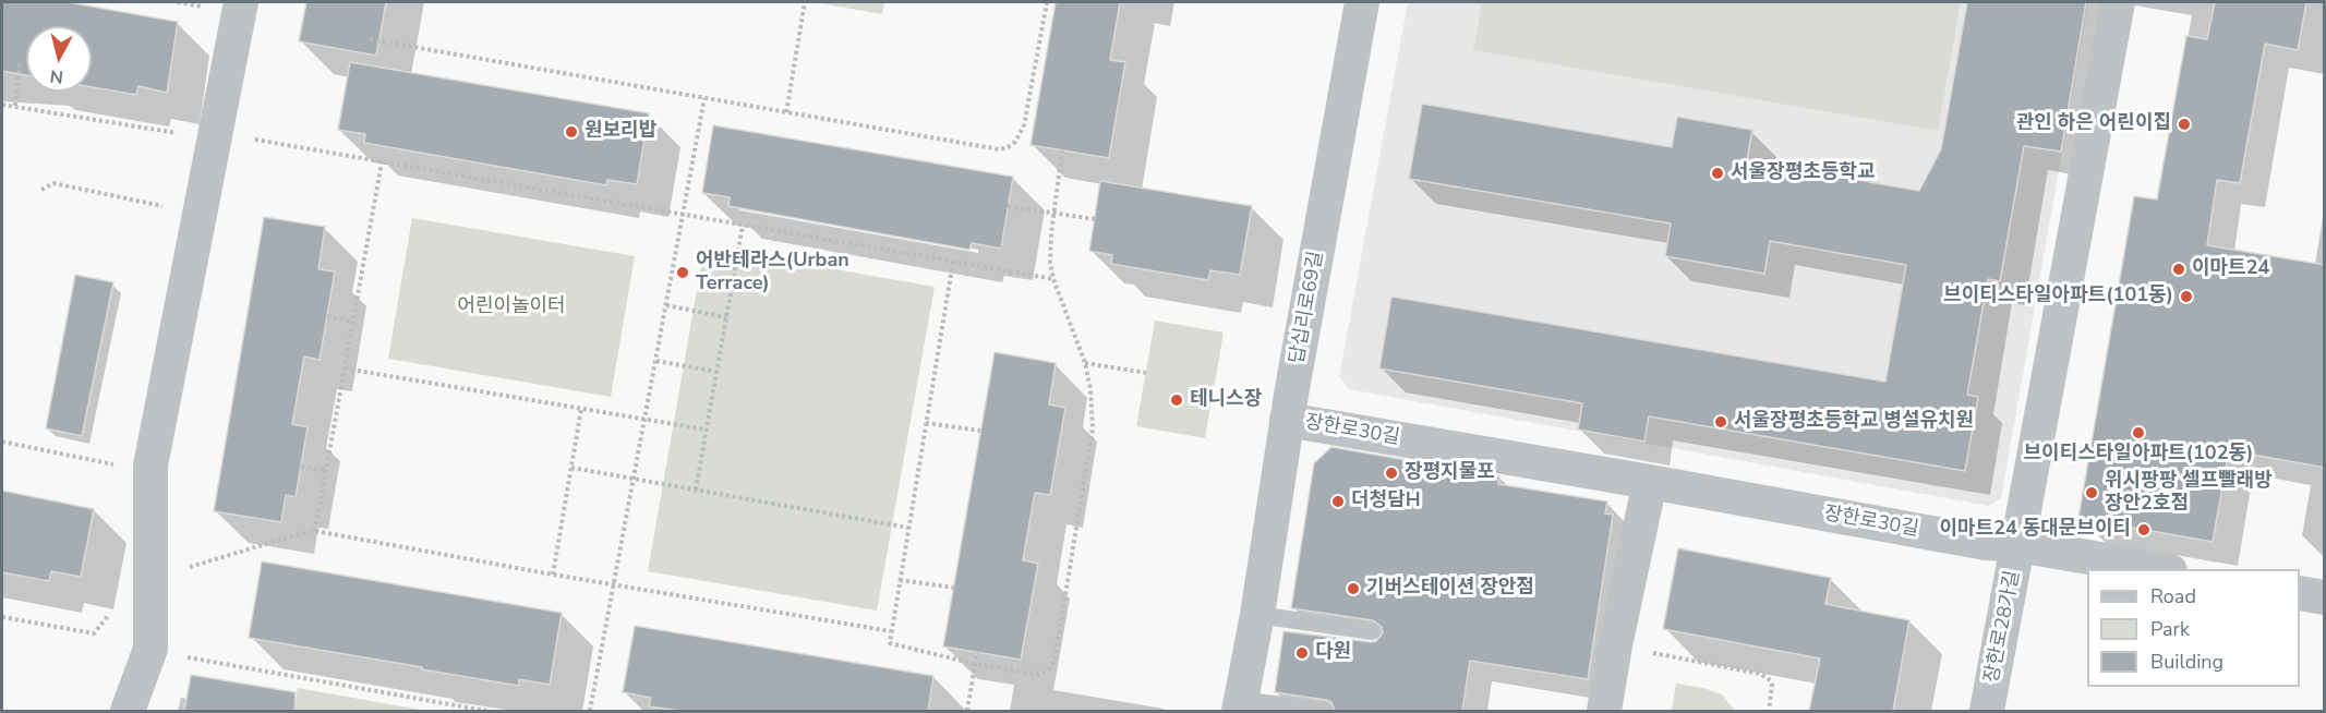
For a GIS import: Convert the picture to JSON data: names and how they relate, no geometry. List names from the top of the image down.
{
  "streets": {
    "street": ["답십리로69길", "장한로30길", "장한로28가길"]
  },
  "crossings": [
    ["답십리로69길", "장한로30길"],
    ["장한로30길", "장한로28가길"]
  ],
  "parks": ["어린이놀이터"],
  "places": [
    "관인 하은 어린이집",
    "원보리밥",
    "서울장평초등학교",
    "이마트24",
    "어반테라스(Urban Terrace)",
    "브이티스타일아파트(101동)",
    "테니스장",
    "서울장평초등학교 병설유치원",
    "브이티스타일아파트(102동)",
    "장평지물포",
    "위시팡팡 셀프빨래방 장안2호점",
    "더청담H",
    "이마트24 동대문브이티",
    "기버스테이션 장안점",
    "다원"
  ],
  "legend": ["Road", "Park", "Building"],
  "north": "bottom"
}
